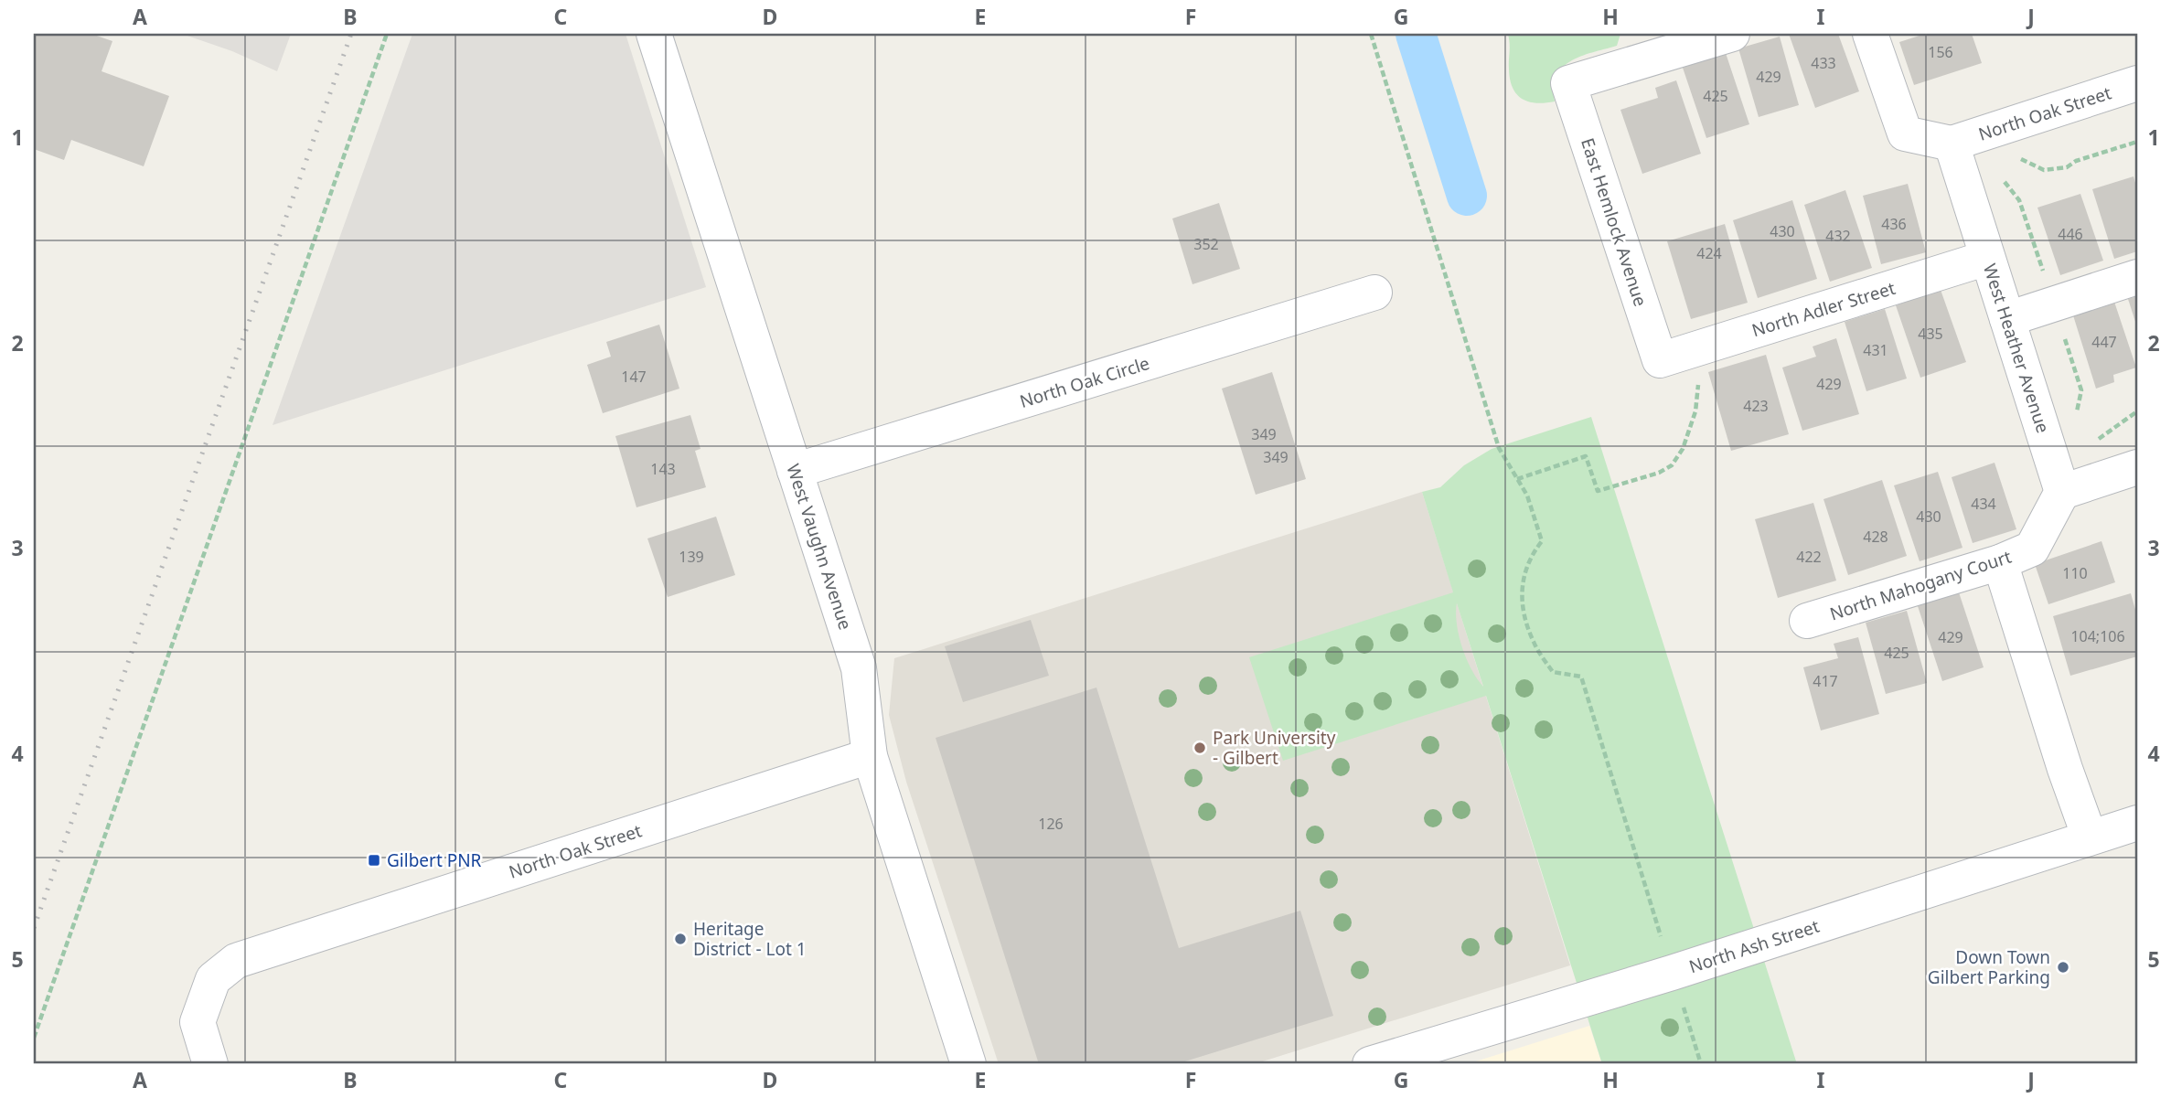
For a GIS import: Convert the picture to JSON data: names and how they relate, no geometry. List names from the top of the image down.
{
  "streets": {
    "street": [
      "North Oak Street",
      "East Hemlock Avenue",
      "North Adler Street",
      "West Heather Avenue",
      "North Oak Circle",
      "West Vaughn Avenue",
      "North Mahogany Court",
      "North Ash Street"
    ]
  },
  "crossings": [
    ["North Oak Street", "West Heather Avenue"],
    ["North Oak Street", "West Vaughn Avenue"],
    ["East Hemlock Avenue", "North Adler Street"],
    ["North Adler Street", "West Heather Avenue"],
    ["West Heather Avenue", "North Mahogany Court"],
    ["North Oak Circle", "West Vaughn Avenue"]
  ],
  "places": {
    "other": ["Park University - Gilbert", "Heritage District - Lot 1", "Down Town Gilbert Parking"],
    "transit": ["Gilbert PNR"]
  },
  "house_numbers": [
    "156",
    "433",
    "429",
    "425",
    "436",
    "430",
    "446",
    "432",
    "352",
    "424",
    "435",
    "447",
    "431",
    "147",
    "429",
    "423",
    "349",
    "349",
    "143",
    "434",
    "430",
    "428",
    "139",
    "422",
    "110",
    "104;106",
    "429",
    "425",
    "417",
    "126"
  ],
  "grid": {
    "columns": [
      "A",
      "B",
      "C",
      "D",
      "E",
      "F",
      "G",
      "H",
      "I",
      "J"
    ],
    "rows": [
      "1",
      "2",
      "3",
      "4",
      "5"
    ]
  }
}
